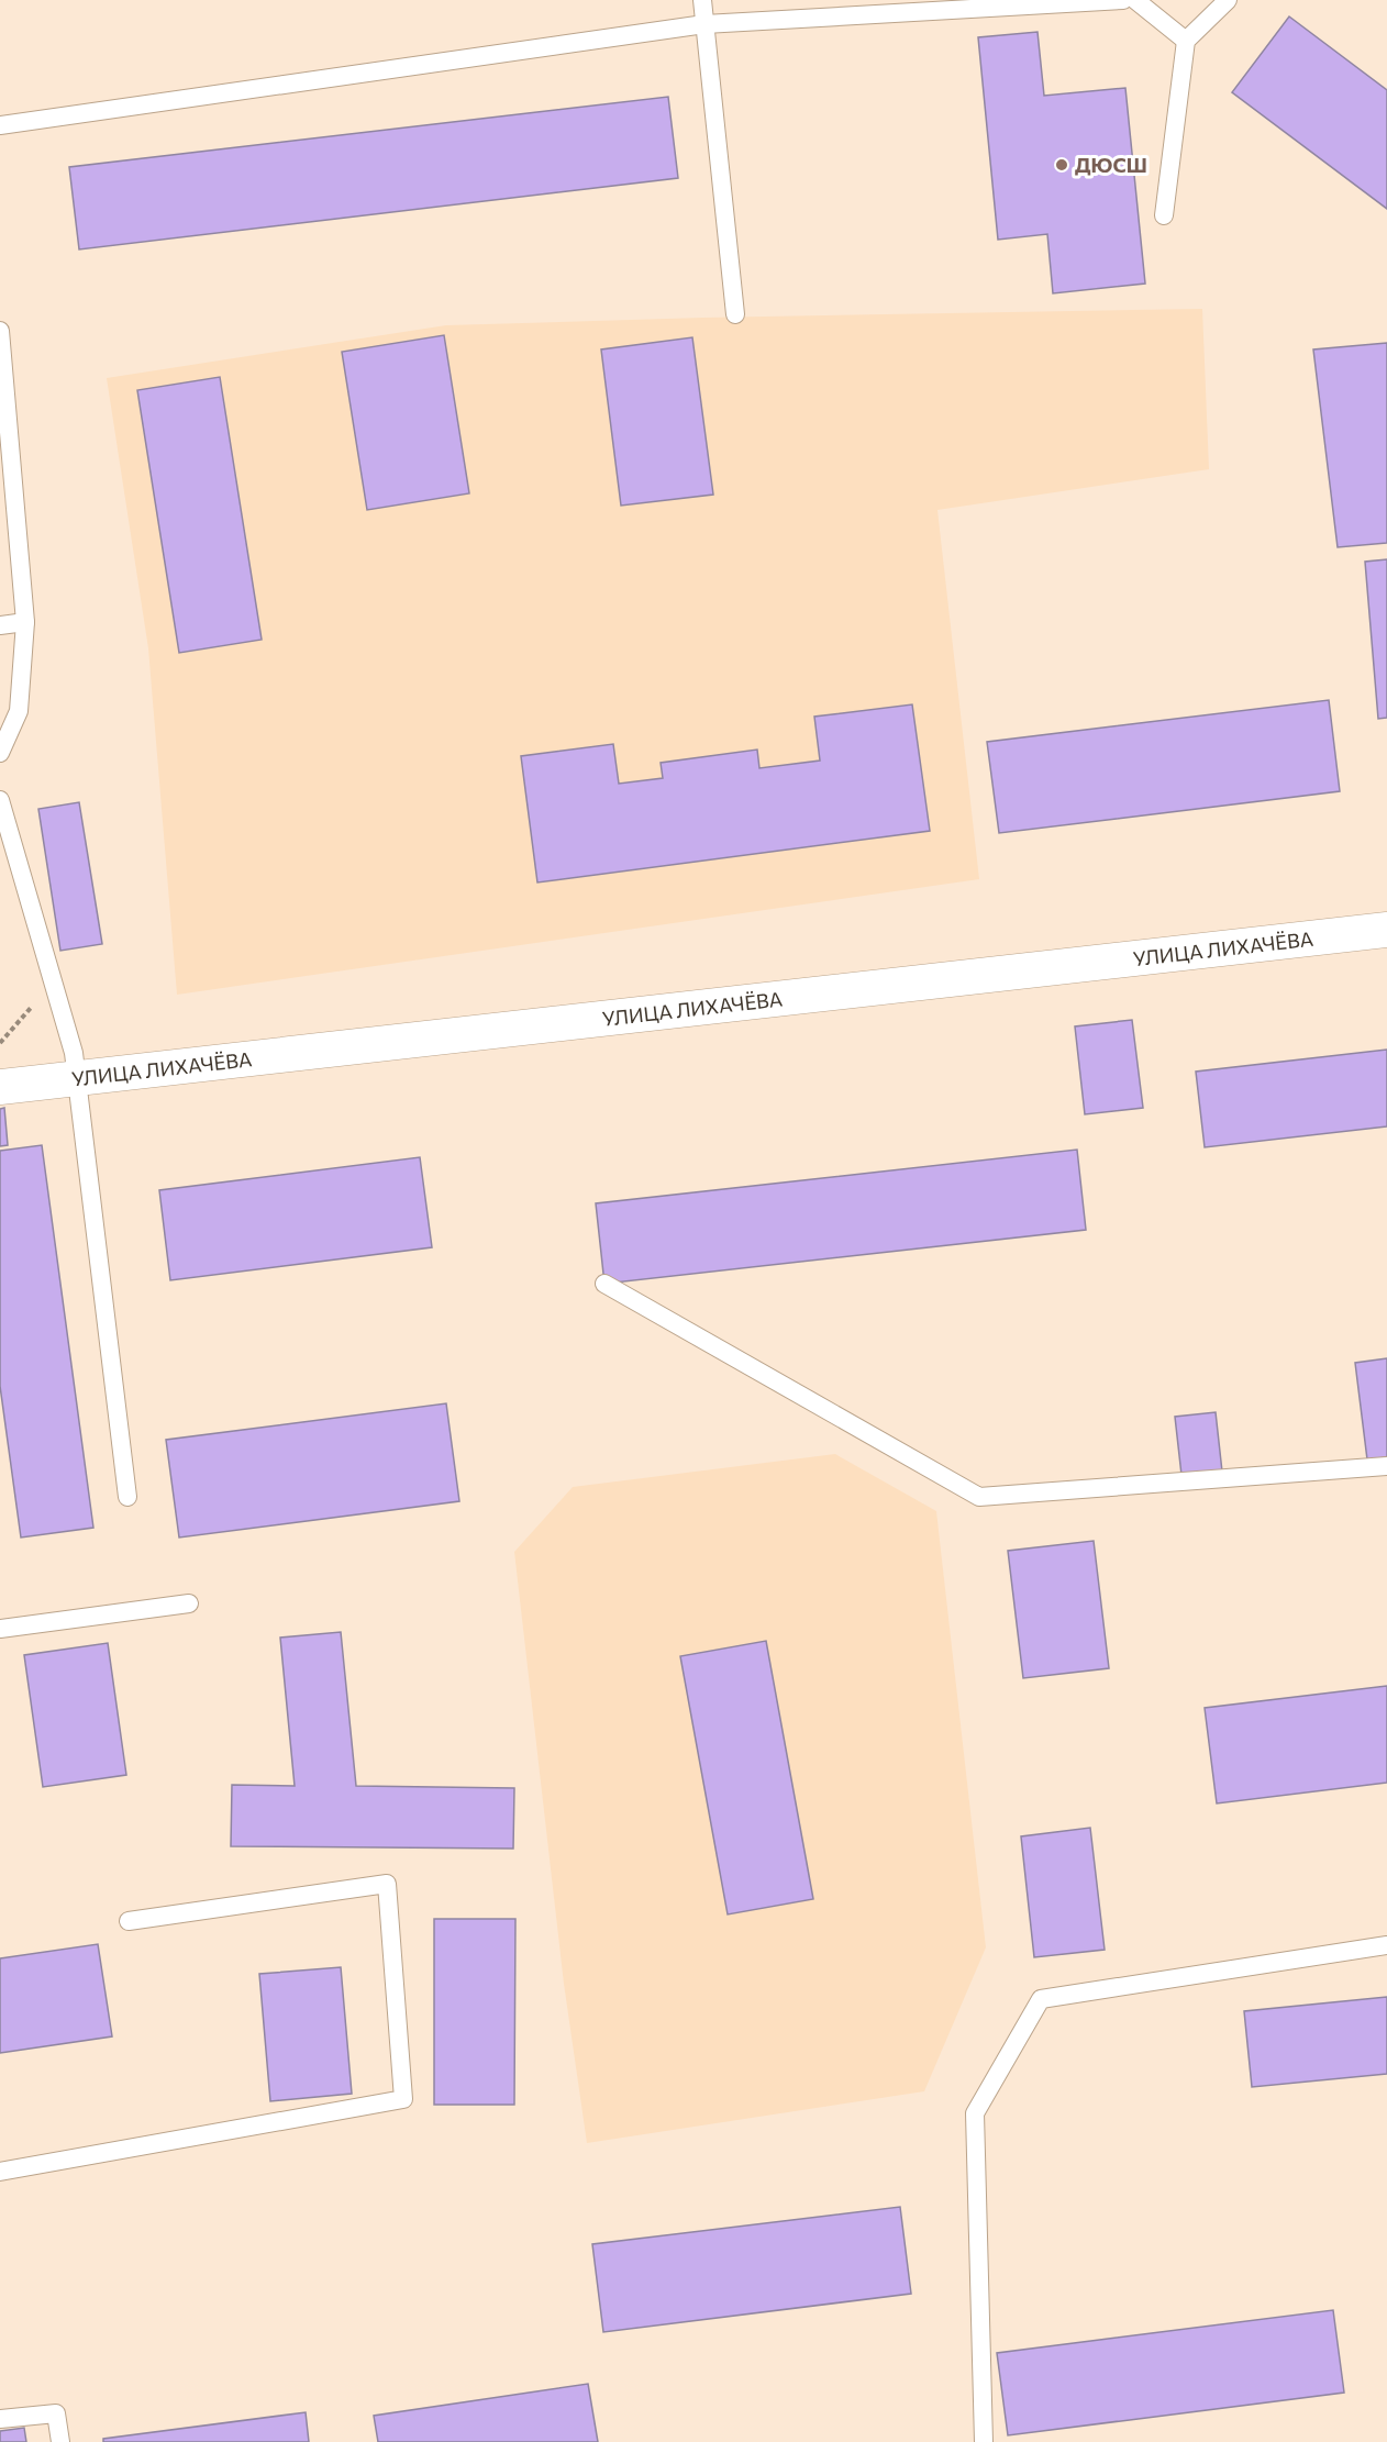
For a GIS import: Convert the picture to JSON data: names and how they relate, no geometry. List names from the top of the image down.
{
  "streets": {
    "street": ["УЛИЦА ЛИХАЧЁВА"]
  },
  "places": ["ДЮСШ"]
}
